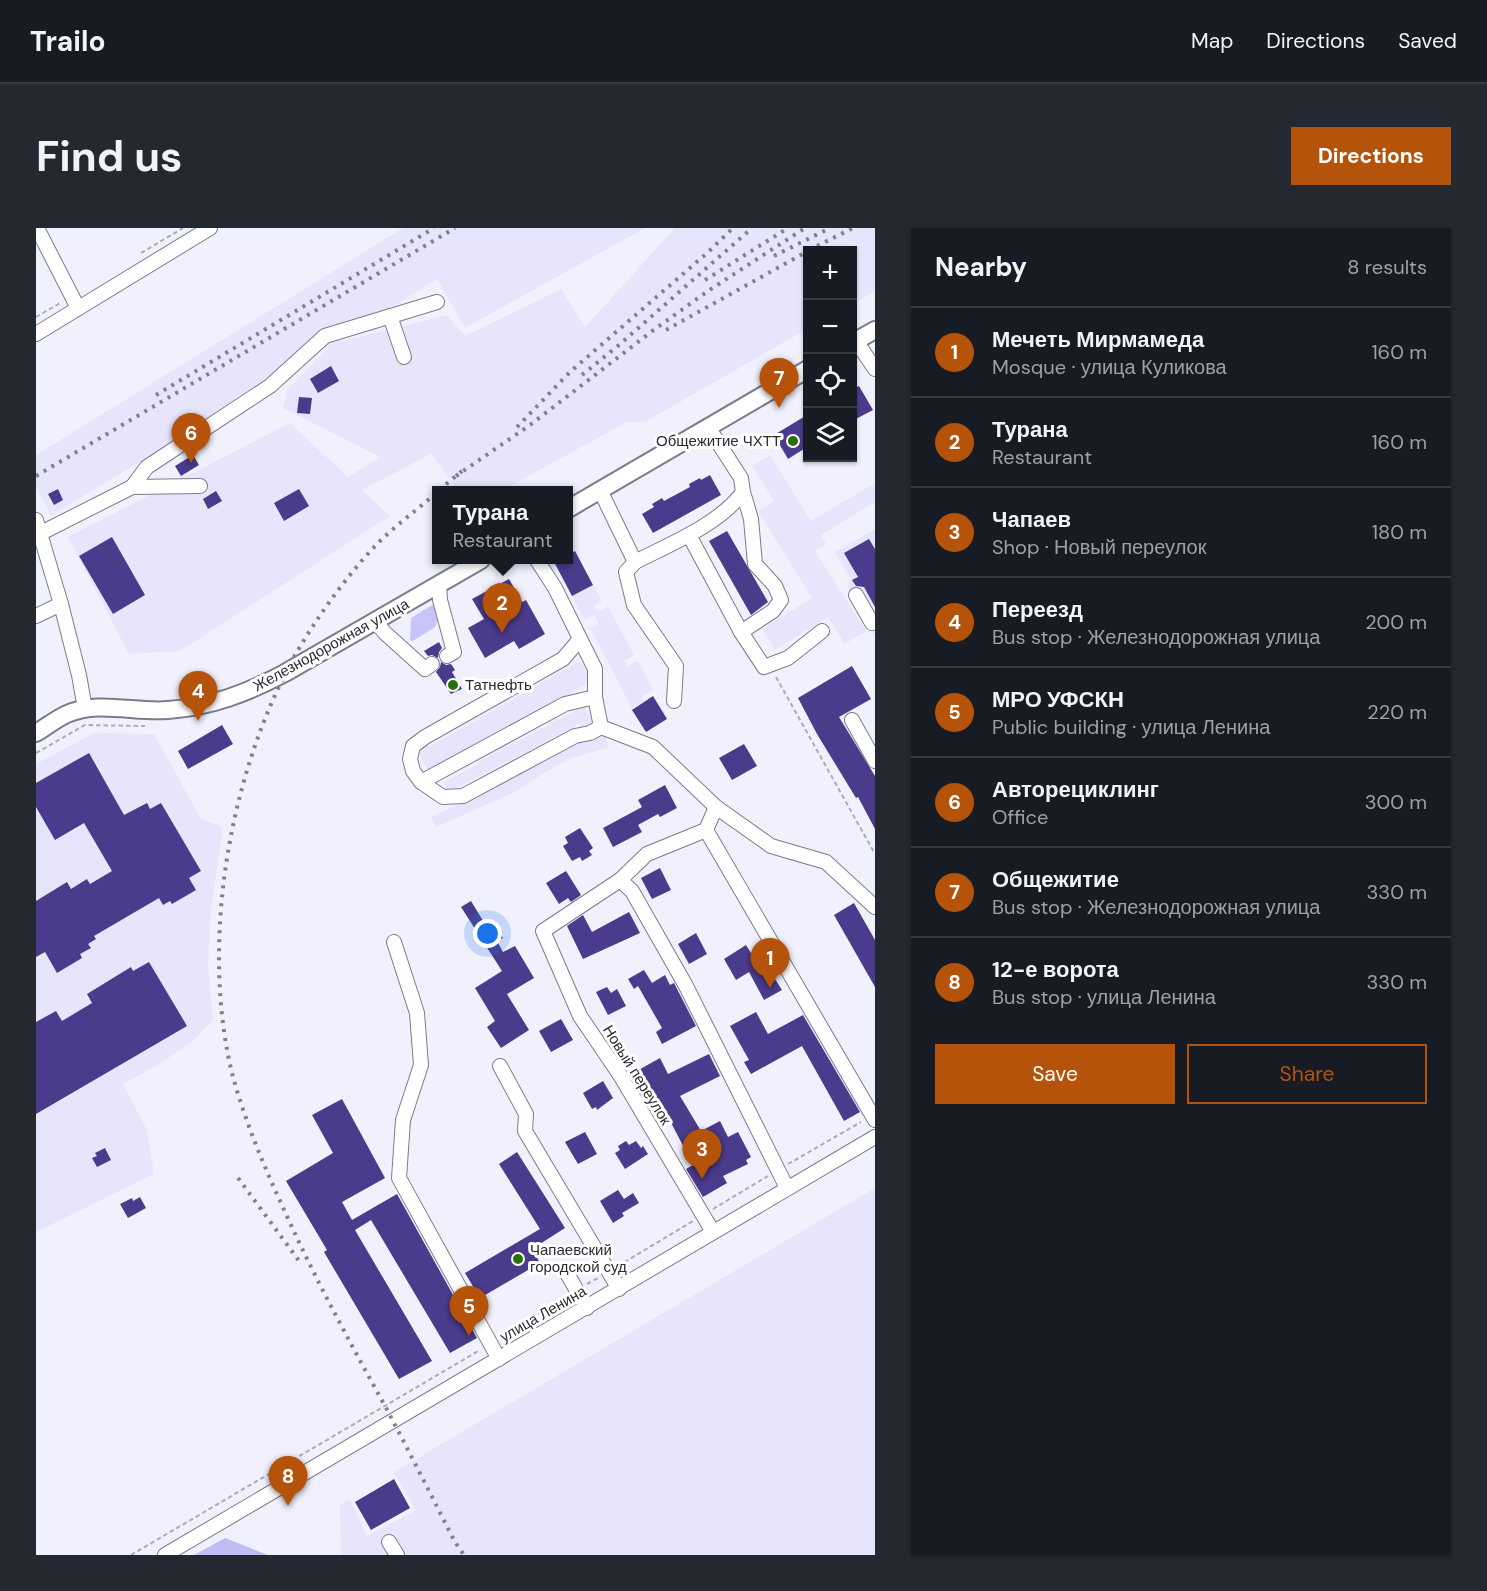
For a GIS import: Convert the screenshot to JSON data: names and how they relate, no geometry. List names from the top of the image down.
{
  "streets": {
    "main road": ["Железнодорожная улица"],
    "street": ["Новый переулок", "улица Ленина"]
  },
  "crossings": [
    ["Новый переулок", "улица Ленина"]
  ],
  "places": ["Общежитие ЧХТТ", "Татнефть", "Чапаевский городской суд"],
  "page": {
    "header": "Trailo",
    "nav": ["Map", "Directions", "Saved"],
    "buttons": [
      "Directions",
      ["Save", "Share"]
    ],
    "title": "Find us",
    "heading": ["Nearby", "8 results"],
    "map_buttons": ["+", "−"],
    "list": [
      {
        "mark": "1",
        "name": "Мечеть Мирмамеда",
        "note": "Mosque · улица Куликова",
        "value": "160 m"
      },
      {
        "mark": "2",
        "name": "Турана",
        "note": "Restaurant",
        "value": "160 m"
      },
      {
        "mark": "3",
        "name": "Чапаев",
        "note": "Shop · Новый переулок",
        "value": "180 m"
      },
      {
        "mark": "4",
        "name": "Переезд",
        "note": "Bus stop · Железнодорожная улица",
        "value": "200 m"
      },
      {
        "mark": "5",
        "name": "МРО УФСКН",
        "note": "Public building · улица Ленина",
        "value": "220 m"
      },
      {
        "mark": "6",
        "name": "Авторециклинг",
        "note": "Office",
        "value": "300 m"
      },
      {
        "mark": "7",
        "name": "Общежитие",
        "note": "Bus stop · Железнодорожная улица",
        "value": "330 m"
      },
      {
        "mark": "8",
        "name": "12-е ворота",
        "note": "Bus stop · улица Ленина",
        "value": "330 m"
      }
    ],
    "pins": [
      "7",
      "6",
      "2",
      "4",
      "1",
      "3",
      "5",
      "8"
    ],
    "popup": ["Турана", "Restaurant"]
  }
}
